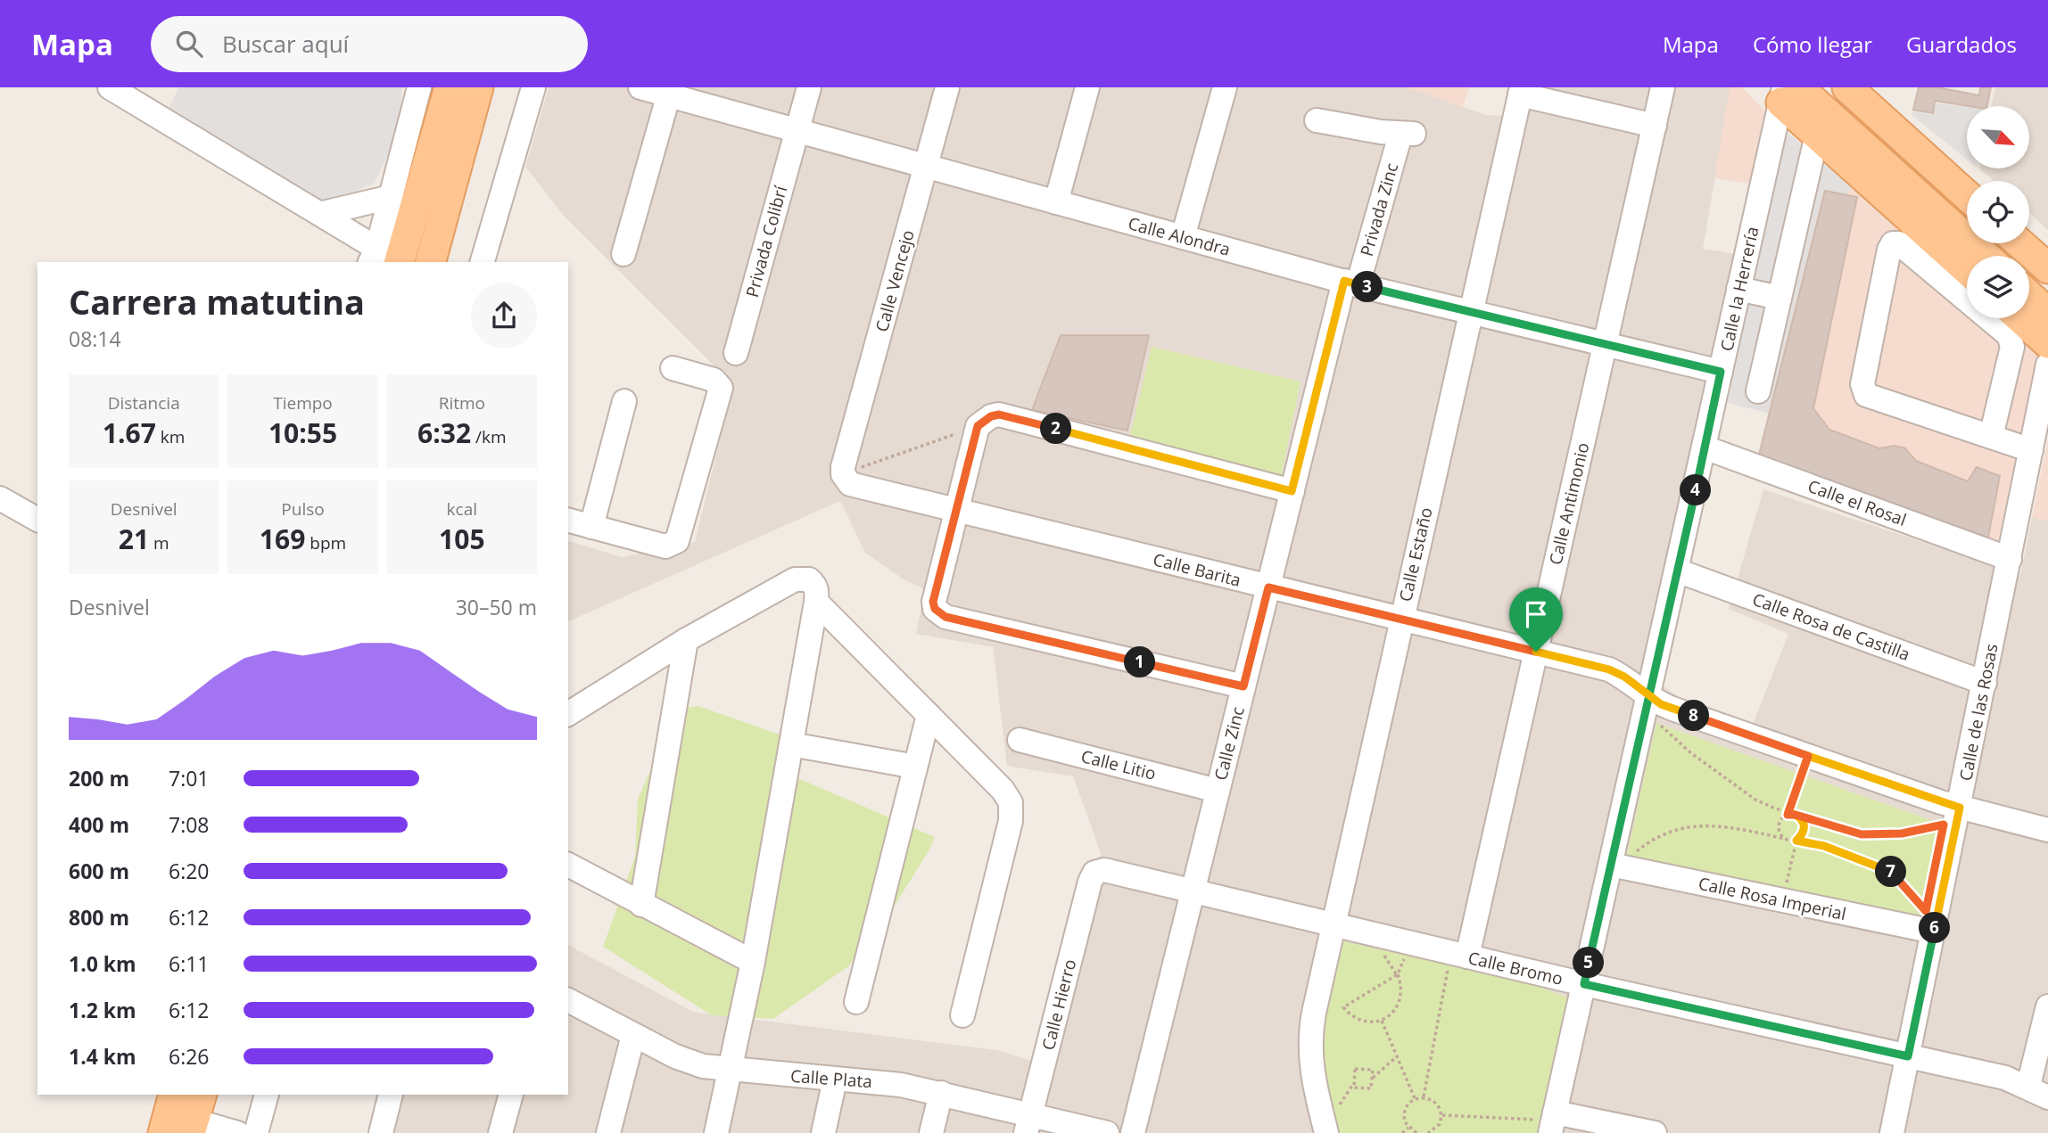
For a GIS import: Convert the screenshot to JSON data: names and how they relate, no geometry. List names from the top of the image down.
{
  "streets": {
    "street": [
      "Privada Zinc",
      "Calle Alondra",
      "Privada Colibrí",
      "Calle Vencejo",
      "Calle la Herrería",
      "Calle el Rosal",
      "Calle Antimonio",
      "Calle Estaño",
      "Calle Barita",
      "Calle Rosa de Castilla",
      "Calle de las Rosas",
      "Calle Zinc",
      "Calle Litio",
      "Calle Rosa Imperial",
      "Calle Bromo",
      "Calle Hierro",
      "Calle Plata"
    ]
  },
  "crossings": [
    ["Privada Zinc", "Calle Alondra"],
    ["Privada Zinc", "Calle Zinc"],
    ["Calle Alondra", "Privada Colibrí"],
    ["Calle Alondra", "Calle Vencejo"],
    ["Calle Alondra", "Calle la Herrería"],
    ["Calle Alondra", "Calle Antimonio"],
    ["Calle Alondra", "Calle Estaño"],
    ["Calle Alondra", "Calle Zinc"],
    ["Calle Vencejo", "Calle Barita"],
    ["Calle la Herrería", "Calle el Rosal"],
    ["Calle la Herrería", "Calle Barita"],
    ["Calle la Herrería", "Calle Rosa de Castilla"],
    ["Calle la Herrería", "Calle Rosa Imperial"],
    ["Calle la Herrería", "Calle Bromo"],
    ["Calle el Rosal", "Calle de las Rosas"],
    ["Calle Antimonio", "Calle Barita"],
    ["Calle Antimonio", "Calle Bromo"],
    ["Calle Estaño", "Calle Barita"],
    ["Calle Estaño", "Calle Bromo"],
    ["Calle Barita", "Calle de las Rosas"],
    ["Calle Barita", "Calle Zinc"],
    ["Calle Rosa de Castilla", "Calle de las Rosas"],
    ["Calle de las Rosas", "Calle Rosa Imperial"],
    ["Calle de las Rosas", "Calle Bromo"],
    ["Calle Zinc", "Calle Litio"],
    ["Calle Zinc", "Calle Bromo"],
    ["Calle Bromo", "Calle Hierro"],
    ["Calle Hierro", "Calle Plata"]
  ],
  "north": "bottom right",
  "page": {
    "header": "Mapa",
    "search": "Buscar aquí",
    "nav": ["Mapa", "Cómo llegar", "Guardados"],
    "heading": ["Carrera matutina", "08:14"],
    "pins": [
      "3",
      "2",
      "4",
      "1",
      "8",
      "7",
      "6",
      "5"
    ],
    "stats": [
      ["Distancia", "1.67 km"],
      ["Tiempo", "10:55"],
      ["Ritmo", "6:32 /km"],
      ["Desnivel", "21 m"],
      ["Pulso", "169 bpm"],
      ["kcal", "105"]
    ],
    "chart": ["Desnivel", "30–50 m"],
    "list": [
      {
        "name": "200 m",
        "note": "7:01"
      },
      {
        "name": "400 m",
        "note": "7:08"
      },
      {
        "name": "600 m",
        "note": "6:20"
      },
      {
        "name": "800 m",
        "note": "6:12"
      },
      {
        "name": "1.0 km",
        "note": "6:11"
      },
      {
        "name": "1.2 km",
        "note": "6:12"
      },
      {
        "name": "1.4 km",
        "note": "6:26"
      }
    ]
  }
}
